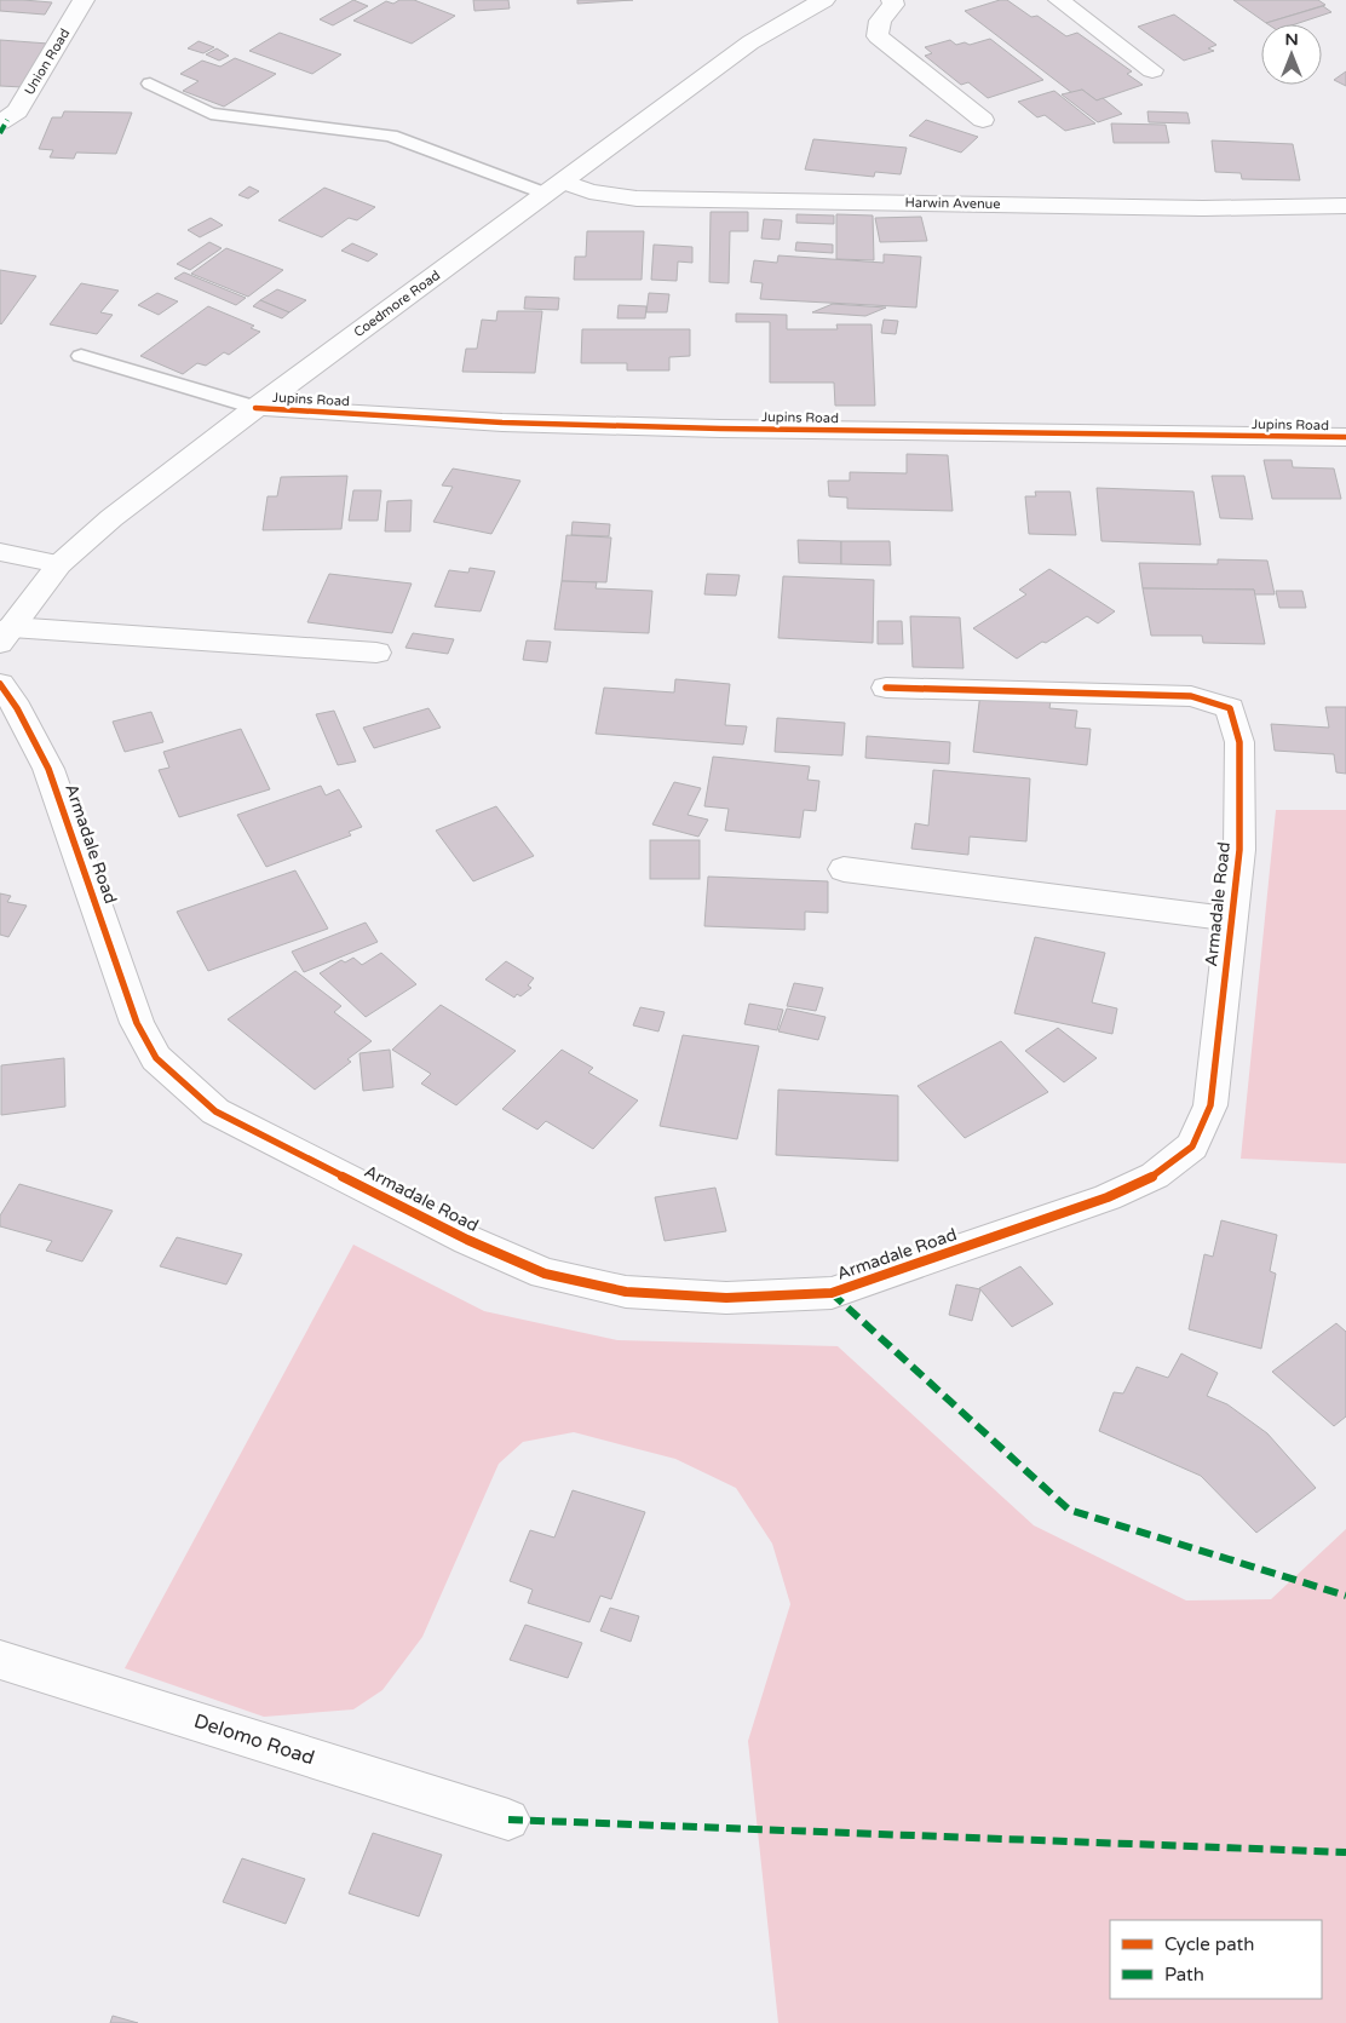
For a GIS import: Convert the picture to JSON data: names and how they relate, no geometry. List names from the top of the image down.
{
  "streets": {
    "street": [
      "Union Road",
      "Harwin Avenue",
      "Coedmore Road",
      "Jupins Road",
      "Armadale Road",
      "Delomo Road"
    ]
  },
  "crossings": [
    ["Harwin Avenue", "Coedmore Road"],
    ["Coedmore Road", "Jupins Road"]
  ],
  "legend": ["Cycle path", "Path"],
  "north": "top"
}
